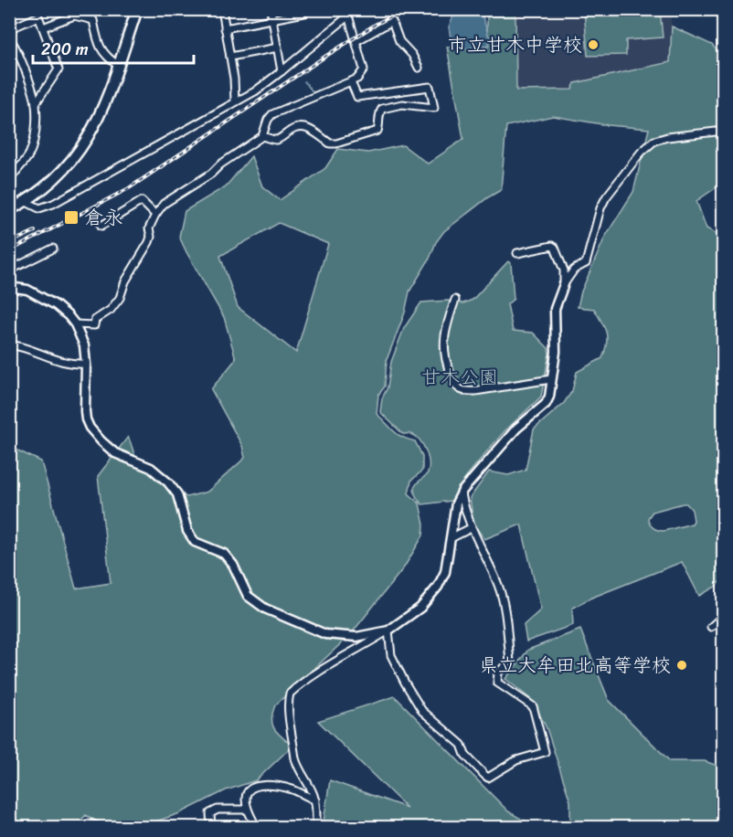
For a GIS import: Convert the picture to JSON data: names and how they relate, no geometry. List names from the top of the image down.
{
  "parks": ["甘木公園"],
  "places": {
    "other": ["市立甘木中学校", "県立大牟田北高等学校"],
    "transit": ["倉永"]
  },
  "scale_bar": "200 m"
}
